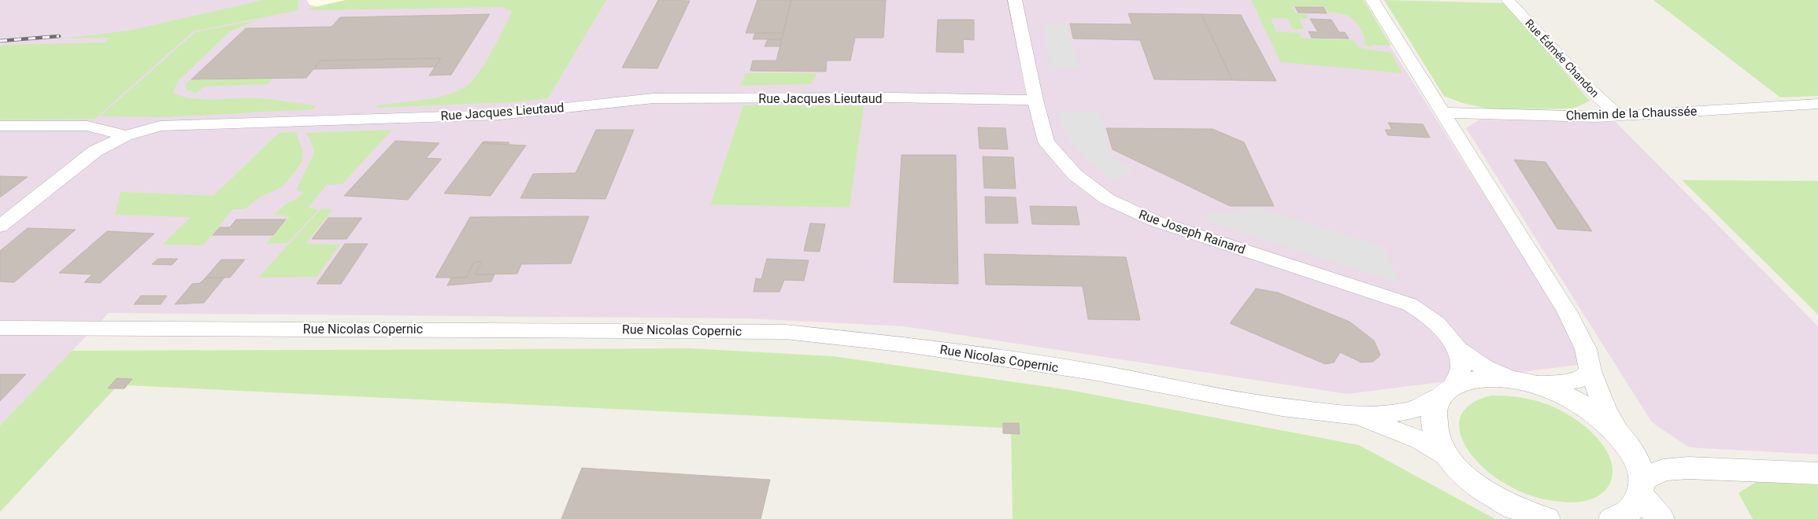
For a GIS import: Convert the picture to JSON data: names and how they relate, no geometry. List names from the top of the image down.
{
  "streets": {
    "street": [
      "Rue Édmée Chandon",
      "Rue Jacques Lieutaud",
      "Chemin de la Chaussée",
      "Rue Joseph Rainard",
      "Rue Nicolas Copernic"
    ]
  },
  "crossings": [
    ["Rue Édmée Chandon", "Chemin de la Chaussée"],
    ["Rue Jacques Lieutaud", "Rue Joseph Rainard"]
  ]
}
